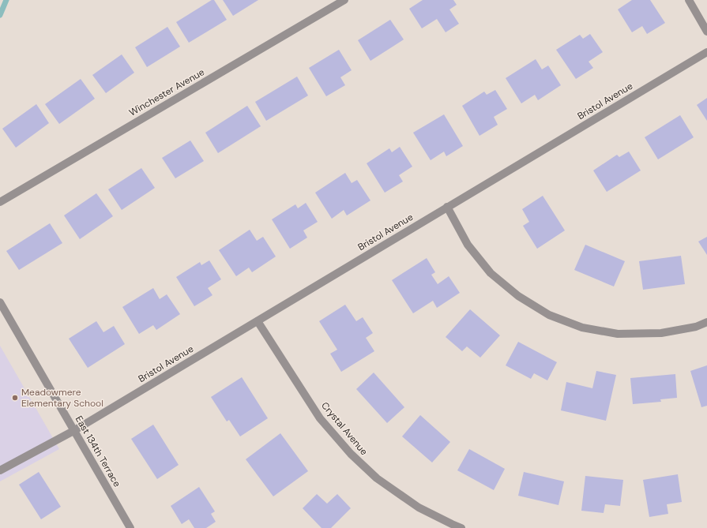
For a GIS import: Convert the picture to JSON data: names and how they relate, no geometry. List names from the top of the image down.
{
  "streets": {
    "street": [
      "Winchester Avenue",
      "Bristol Avenue",
      "Crystal Avenue",
      "East 134th Terrace"
    ]
  },
  "crossings": [
    ["Bristol Avenue", "Crystal Avenue"],
    ["Bristol Avenue", "East 134th Terrace"]
  ],
  "places": ["Meadowmere Elementary School"]
}
